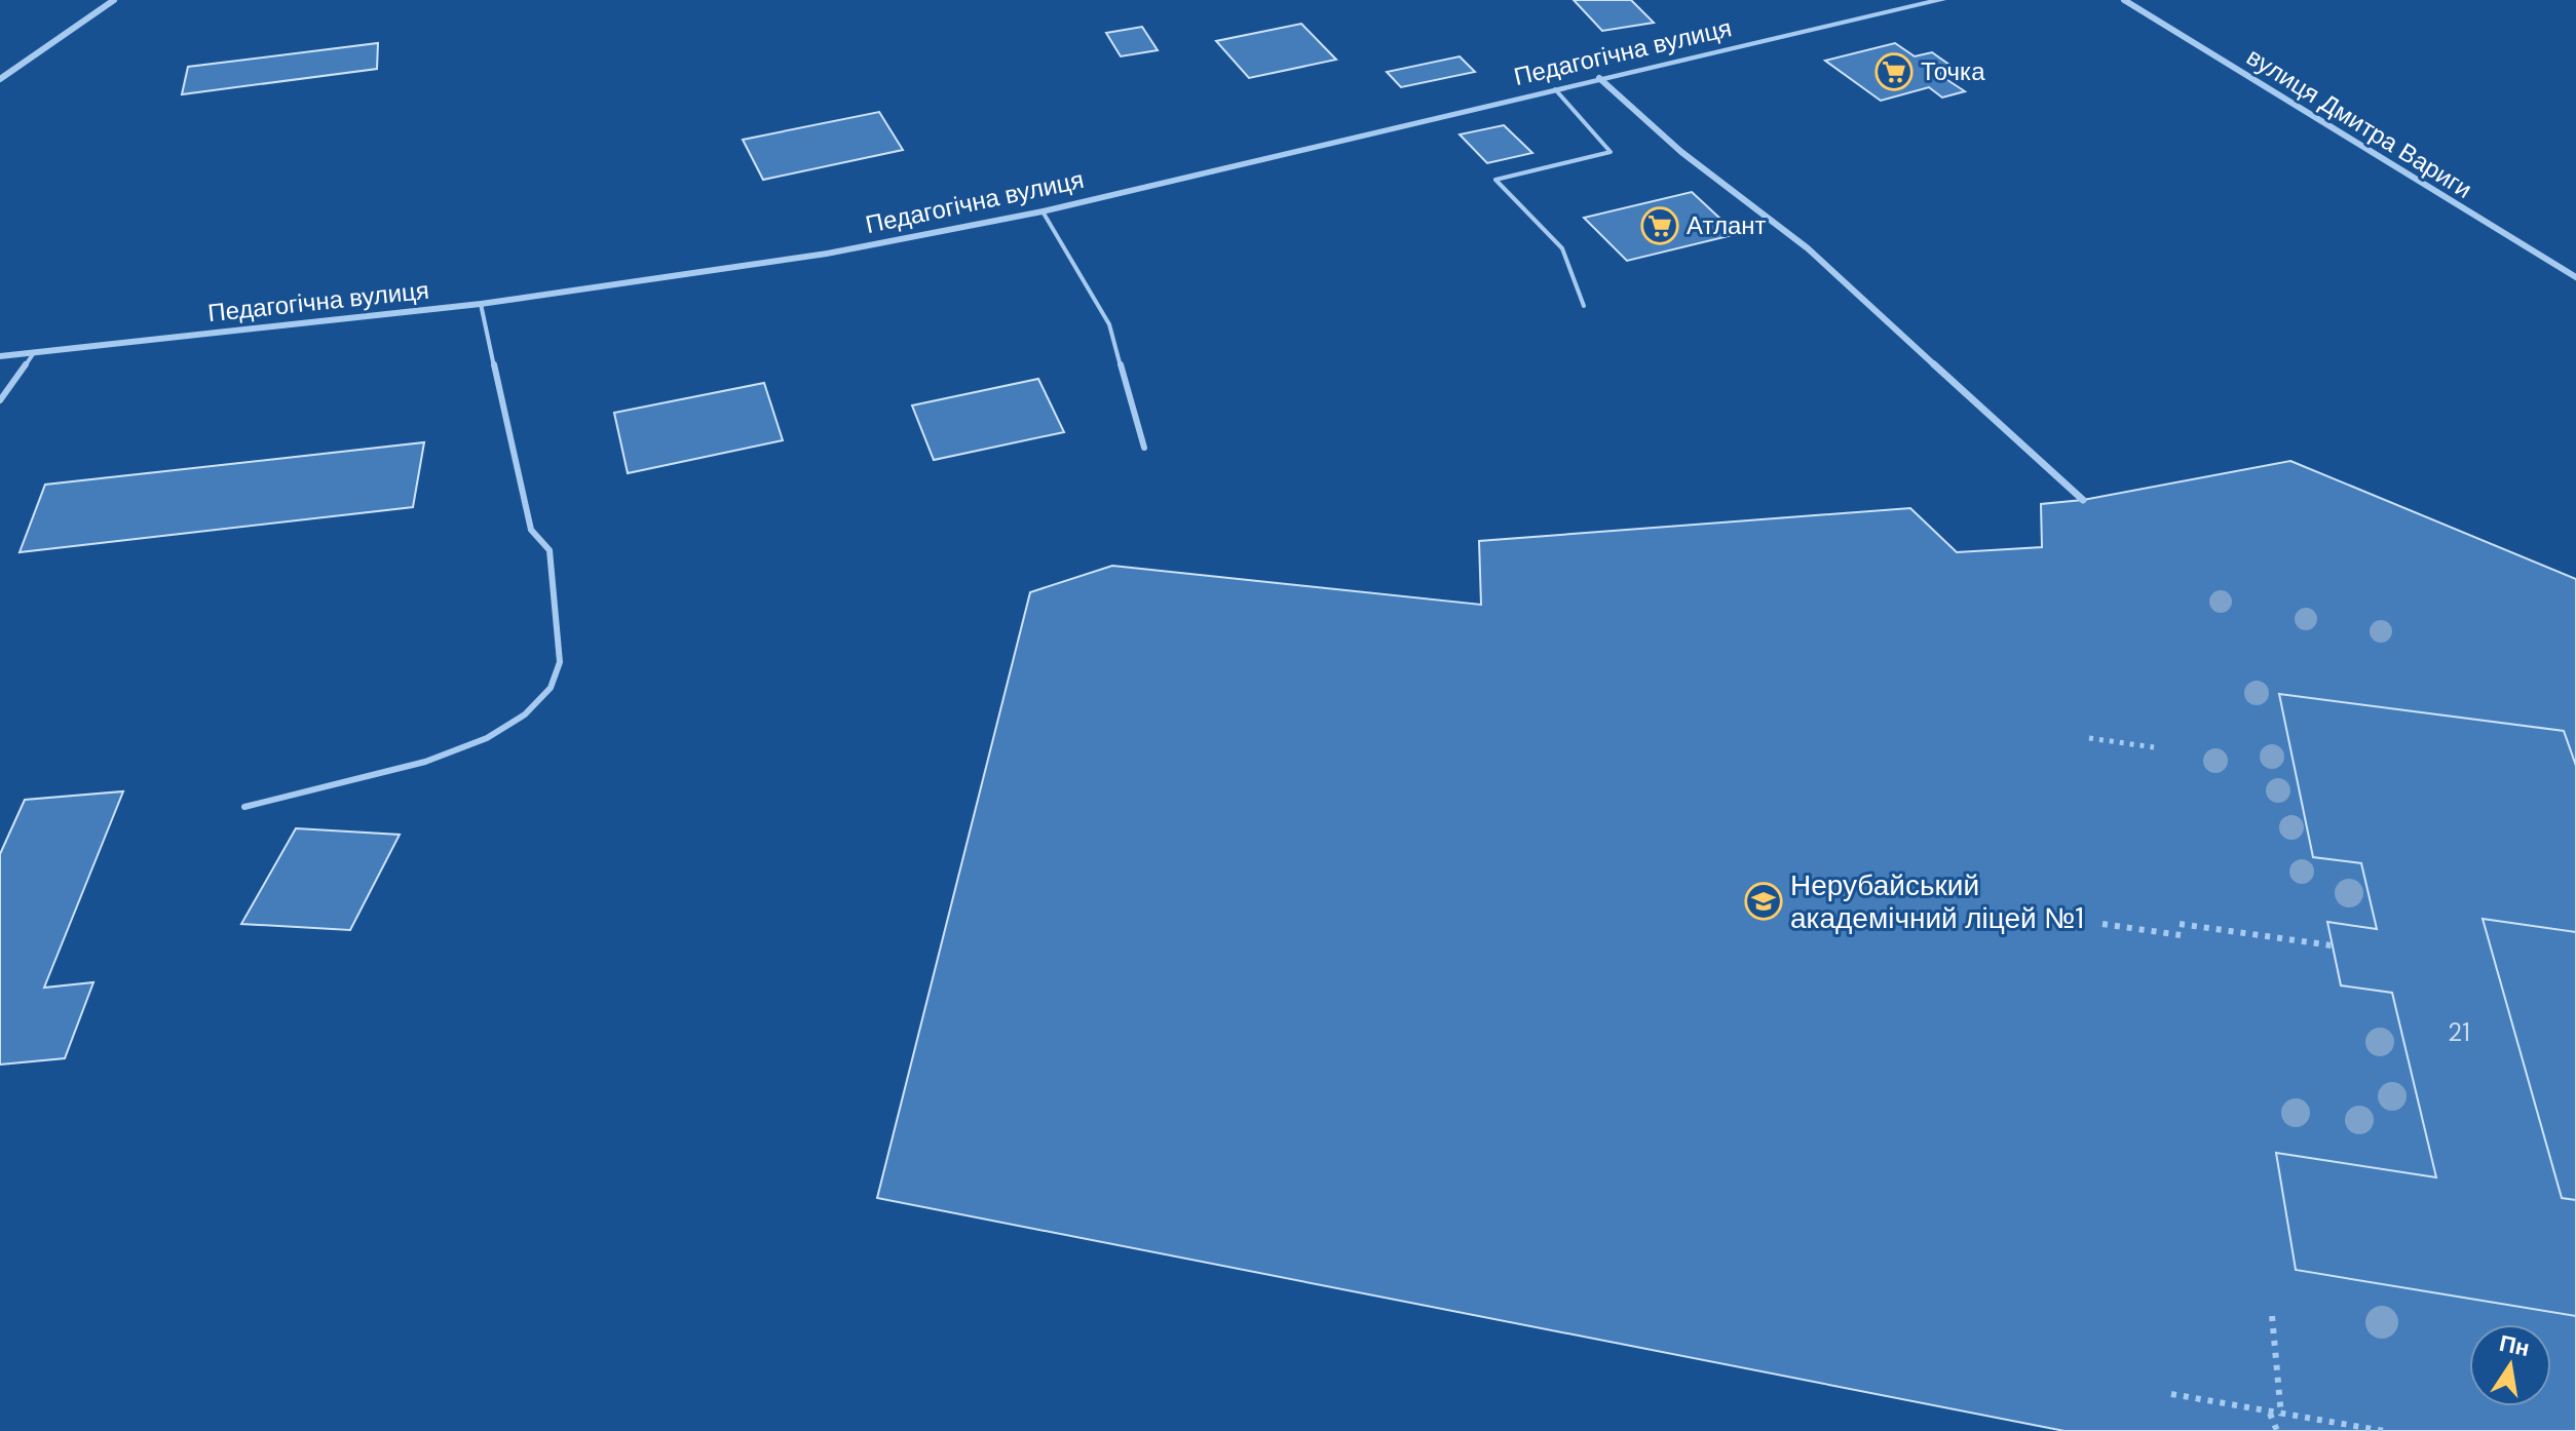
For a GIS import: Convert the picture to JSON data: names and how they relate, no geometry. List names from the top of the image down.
{
  "streets": {
    "street": ["Педагогічна вулиця", "вулиця Дмитра Вариги"]
  },
  "places": {
    "supermarket": ["Точка", "Атлант"],
    "school or university": ["Нерубайський академічний ліцей №1"]
  },
  "house_numbers": ["21"],
  "north": "top"
}
